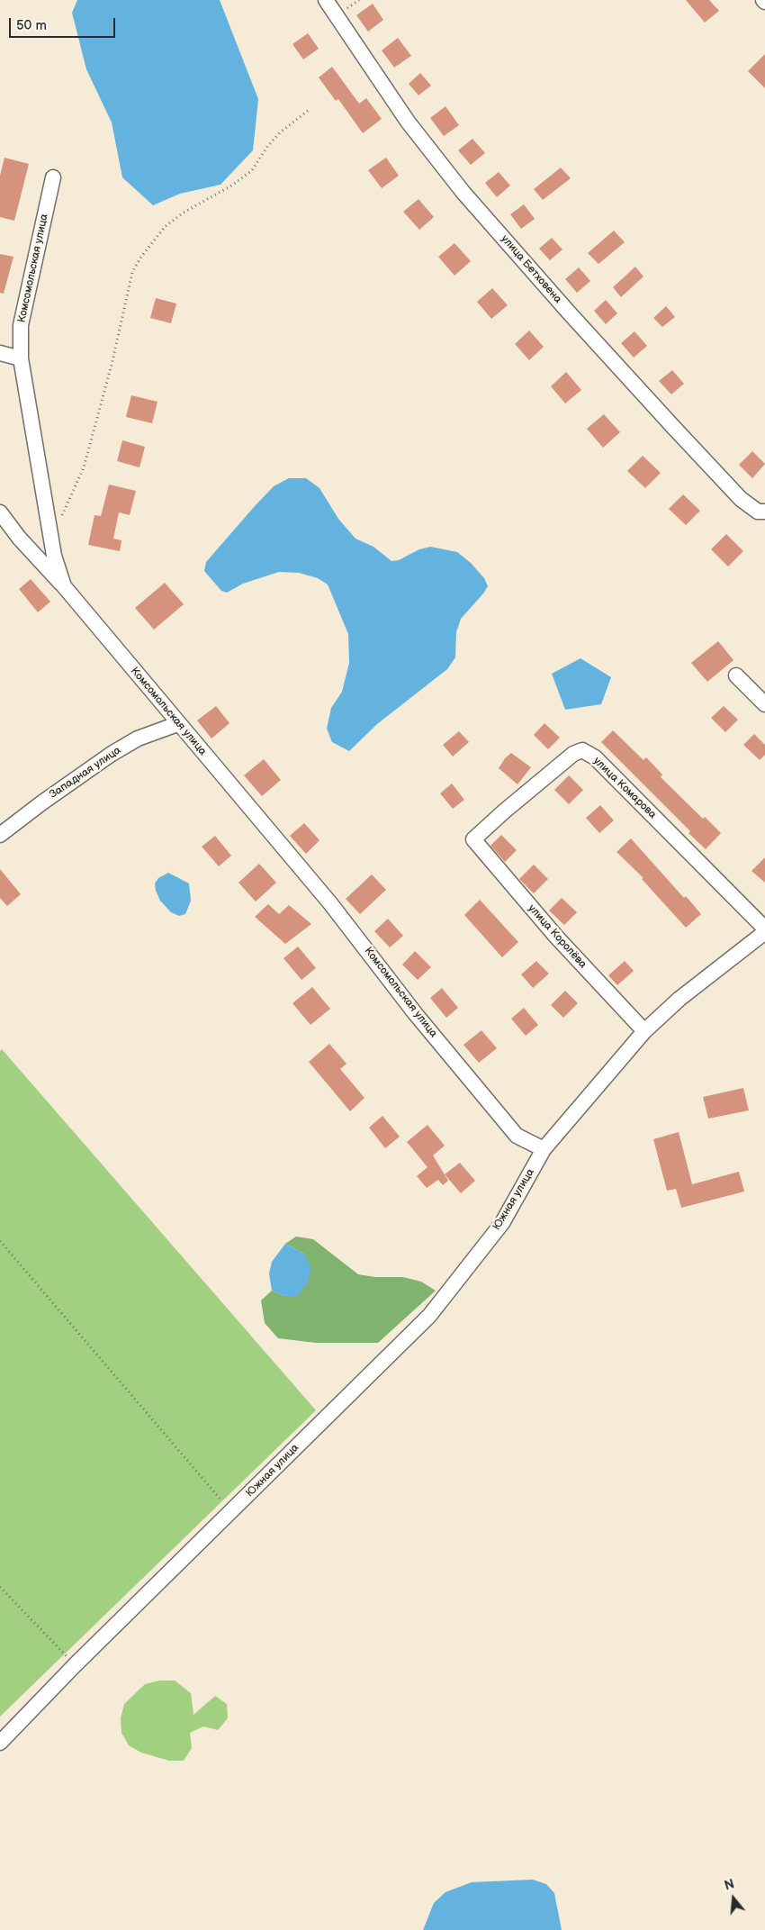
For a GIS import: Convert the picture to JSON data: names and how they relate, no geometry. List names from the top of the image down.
{
  "streets": {
    "street": [
      "Комсомольская улица",
      "улица Бетховена",
      "Западная улица",
      "улица Комарова",
      "улица Королёва",
      "Южная улица"
    ]
  },
  "crossings": [
    ["Комсомольская улица", "Западная улица"],
    ["Комсомольская улица", "Южная улица"],
    ["улица Комарова", "улица Королёва"],
    ["улица Королёва", "Южная улица"]
  ],
  "scale_bar": "50 m",
  "north": "top"
}
